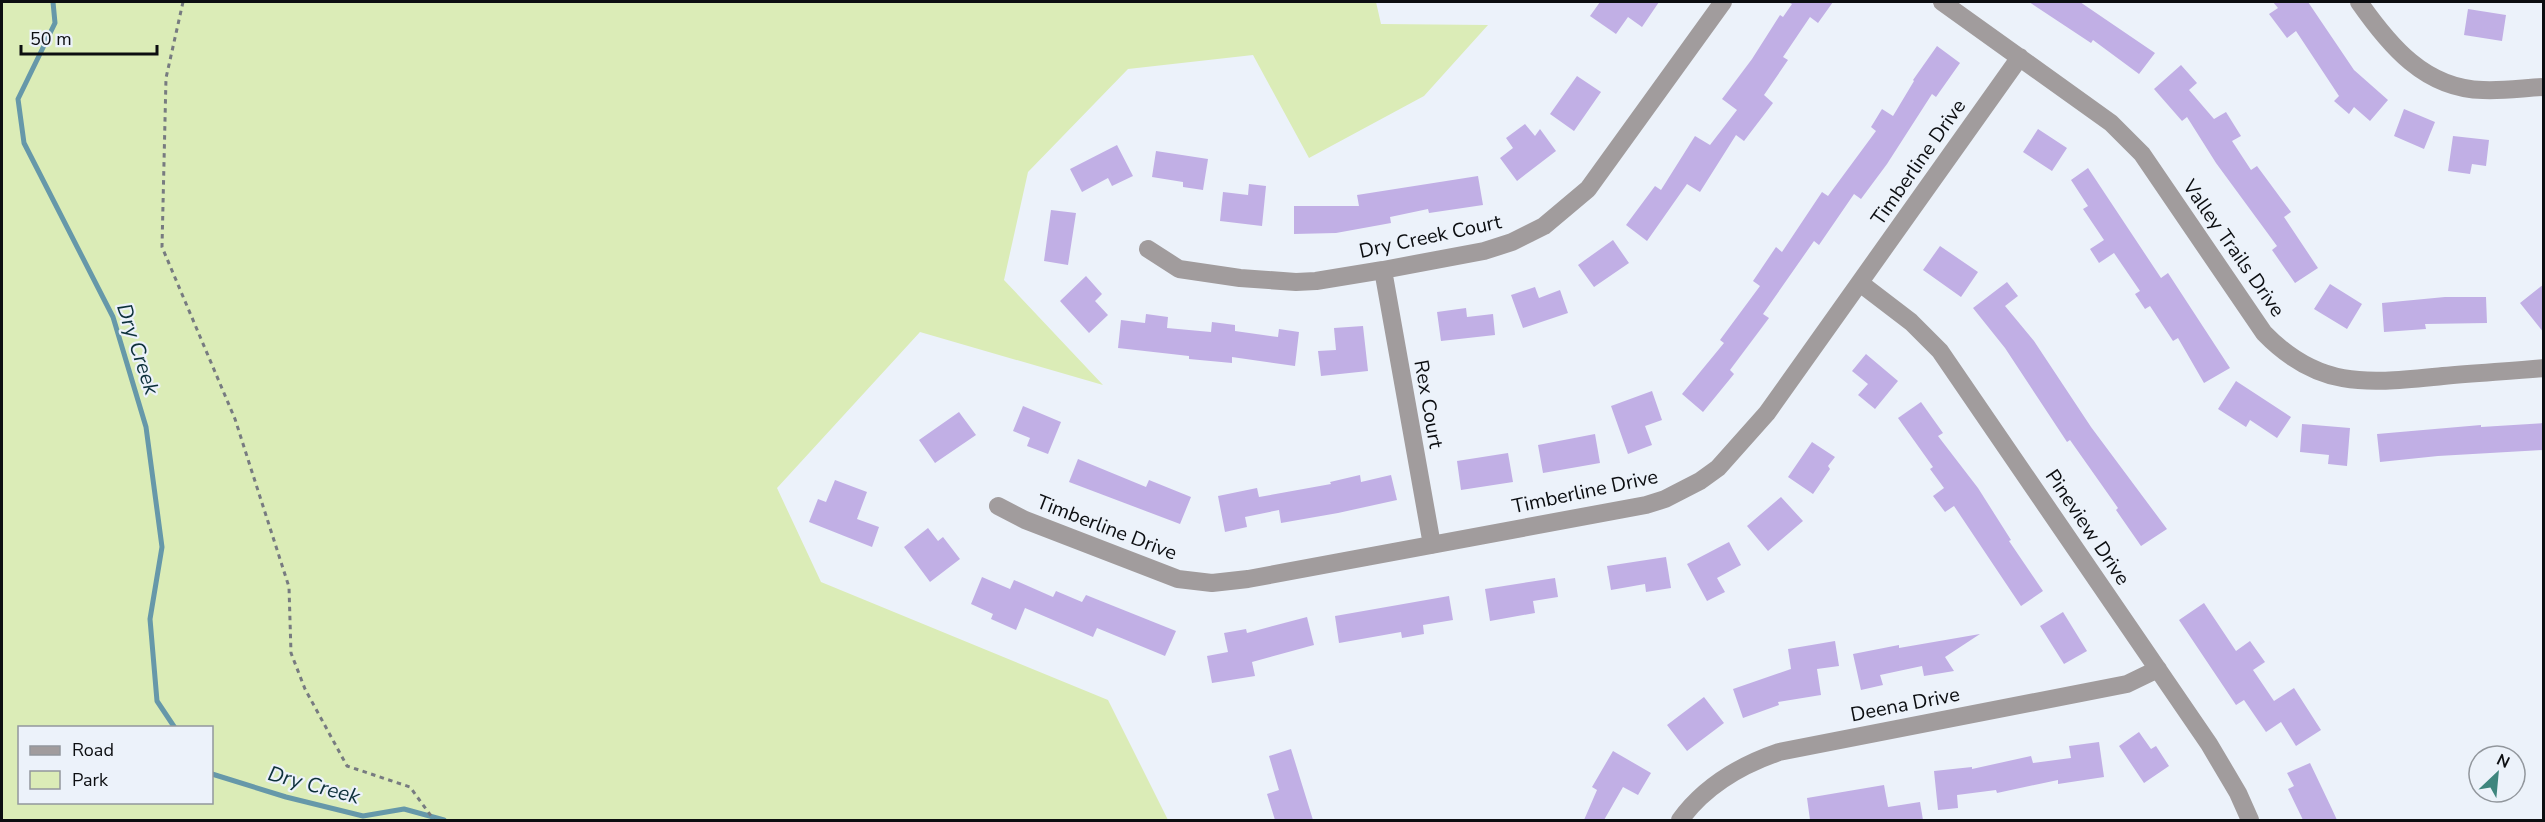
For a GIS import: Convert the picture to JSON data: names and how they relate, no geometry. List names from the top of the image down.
{
  "streets": {
    "street": [
      "Timberline Drive",
      "Dry Creek Court",
      "Valley Trails Drive",
      "Rex Court",
      "Pineview Drive",
      "Deena Drive"
    ]
  },
  "crossings": [
    ["Timberline Drive", "Valley Trails Drive"],
    ["Timberline Drive", "Rex Court"],
    ["Timberline Drive", "Pineview Drive"],
    ["Dry Creek Court", "Rex Court"],
    ["Pineview Drive", "Deena Drive"]
  ],
  "water": ["Dry Creek"],
  "legend": ["Road", "Park"],
  "scale_bar": "50 m",
  "north": "top right"
}
